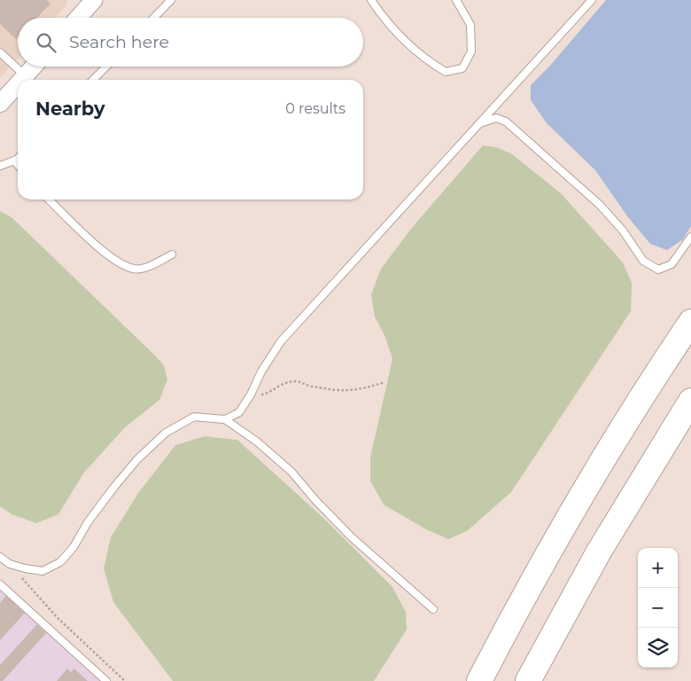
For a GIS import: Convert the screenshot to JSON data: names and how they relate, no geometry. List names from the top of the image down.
{
  "page": {
    "search": "Search here",
    "heading": ["Nearby", "0 results"],
    "map_buttons": ["+", "−"]
  }
}
